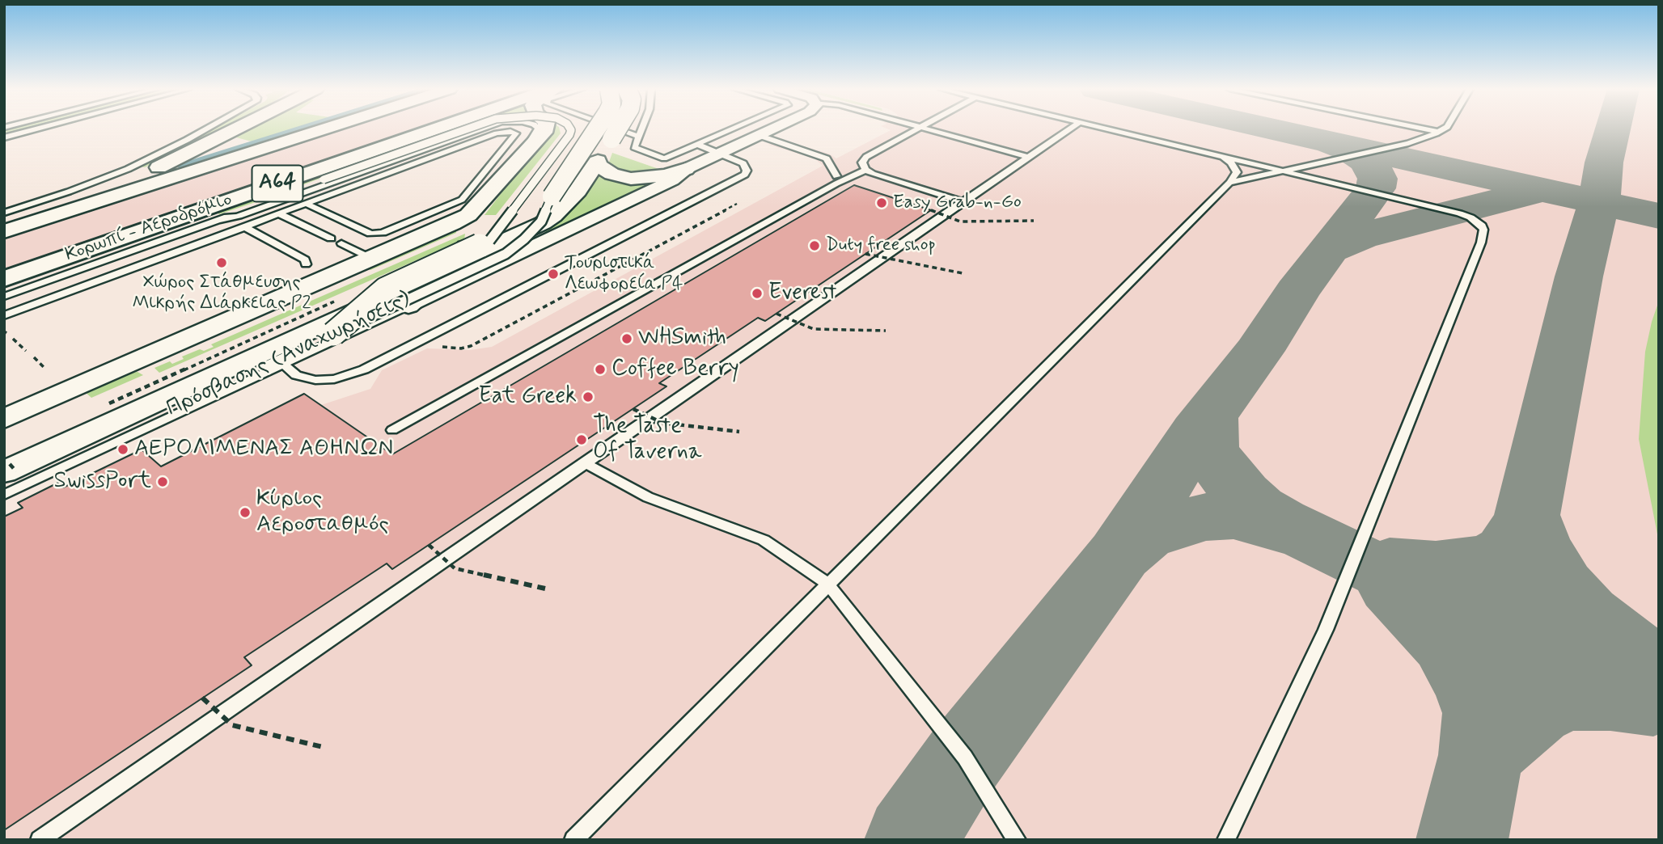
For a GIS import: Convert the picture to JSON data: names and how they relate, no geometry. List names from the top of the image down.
{
  "streets": {
    "highway": ["Α64", "Κορωπί - Αεροδρόμιο"],
    "street": ["Πρόσβασης (Αναχωρήσεις)"]
  },
  "places": [
    "Easy Grab-n-Go",
    "Duty free shop",
    "Χώρος Στάθμευσης Μικρής Διάρκειας P2",
    "Τουριστικά Λεωφορεία P4",
    "Everest",
    "WHSmith",
    "Coffee Berry",
    "Eat Greek",
    "The Taste Of Taverna",
    "ΑΕΡΟΛΙΜΕΝΑΣ ΑΘΗΝΩΝ",
    "SwissPort",
    "Κύριος Αεροσταθμός"
  ]
}
